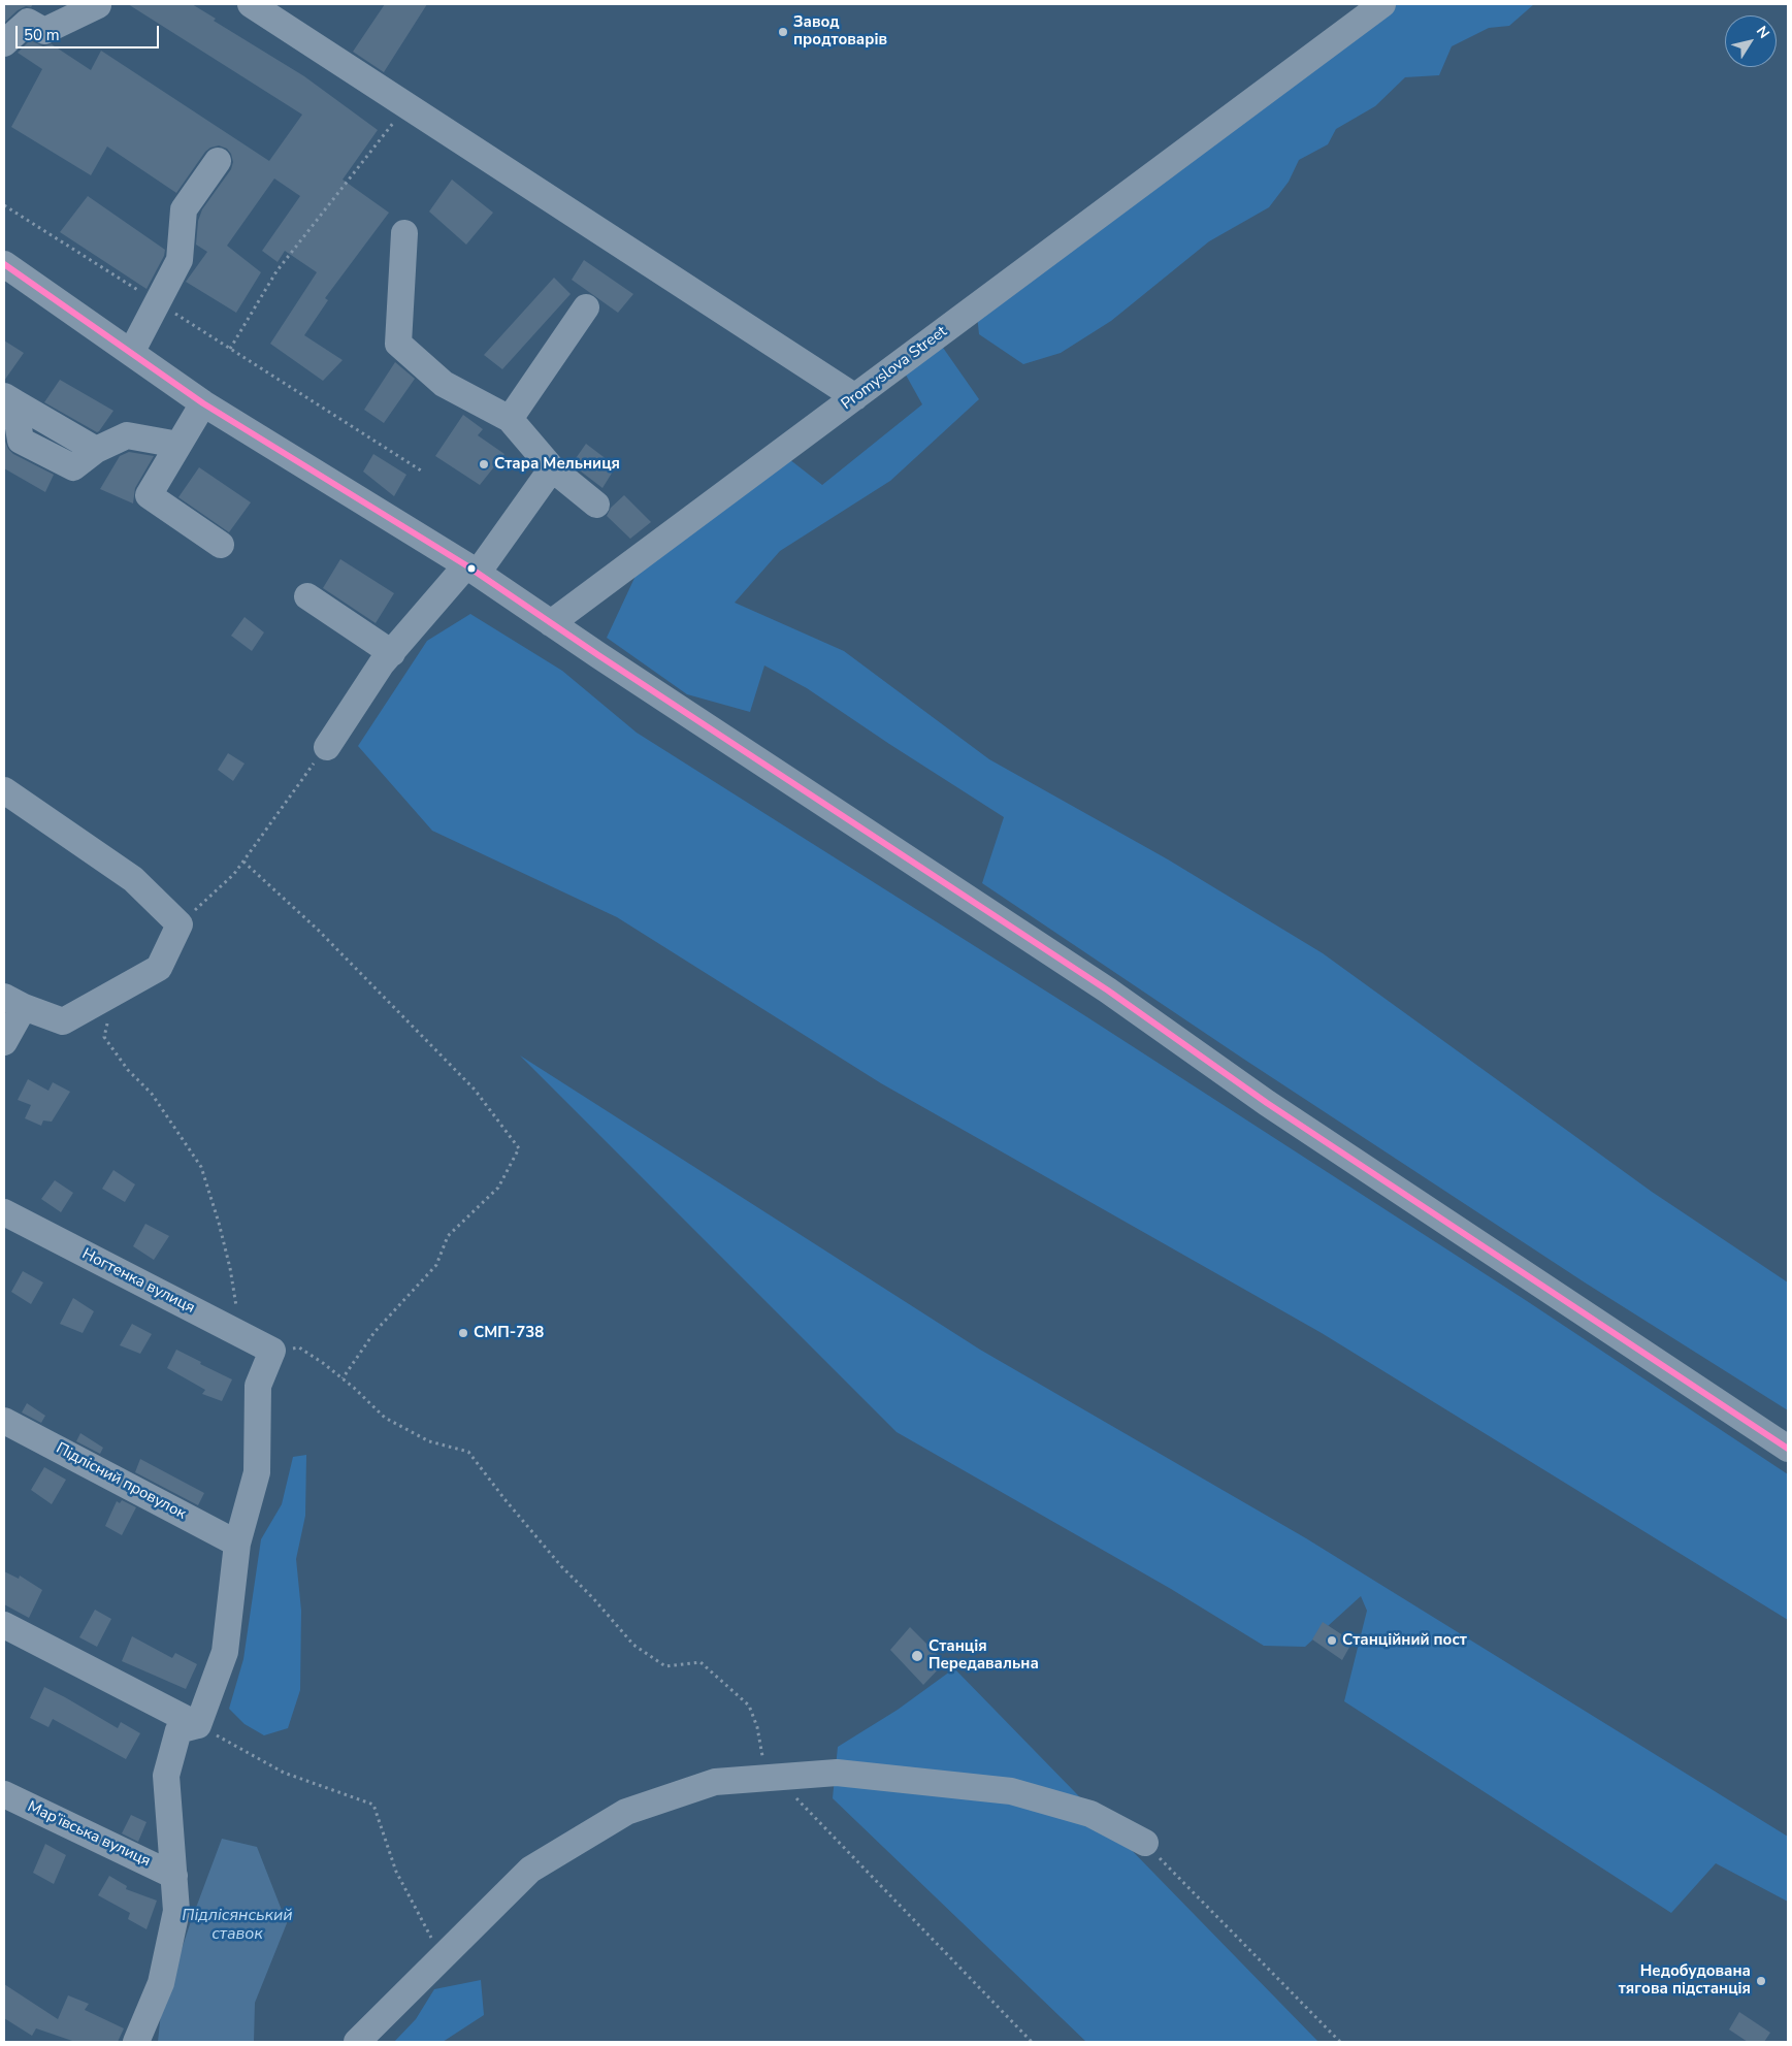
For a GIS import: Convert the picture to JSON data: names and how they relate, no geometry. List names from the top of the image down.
{
  "streets": {
    "street": [
      "Promyslova Street",
      "Ногтенка вулиця",
      "Підлісний провулок",
      "Мар’ївська вулиця"
    ]
  },
  "water": ["Підлісянський ставок"],
  "places": [
    "Завод продтоварів",
    "Стара Мельниця",
    "СМП-738",
    "Станційний пост",
    "Станція Передавальна",
    "Недобудована тягова підстанція"
  ],
  "scale_bar": "50 m",
  "north": "top right"
}
